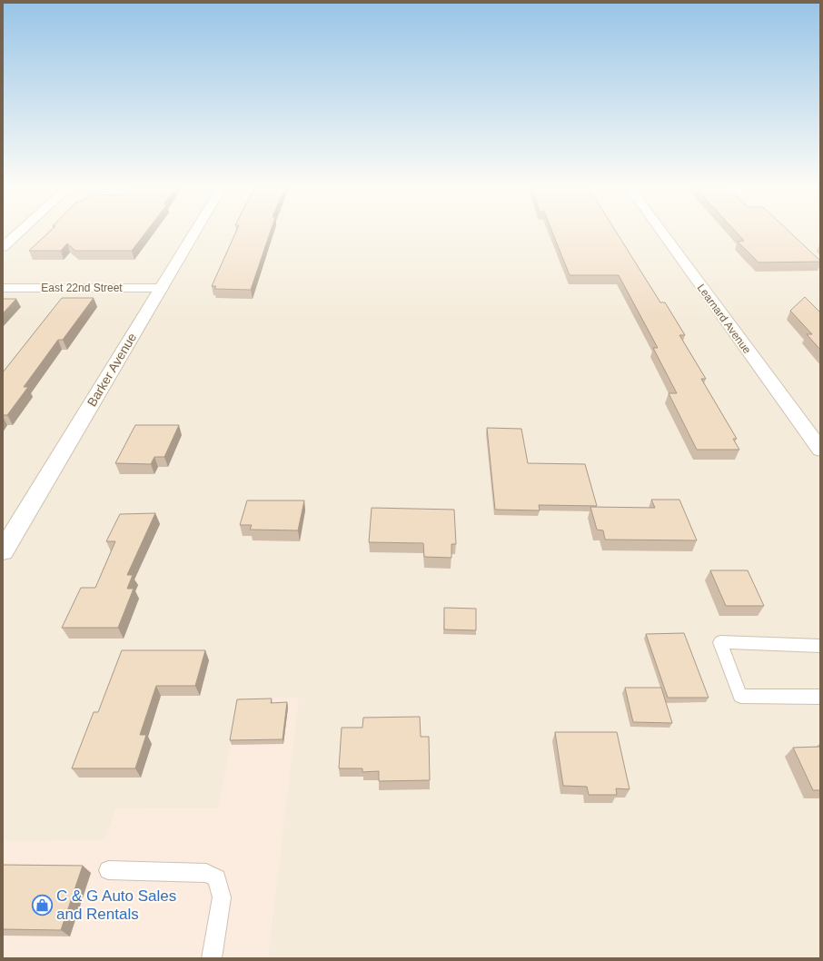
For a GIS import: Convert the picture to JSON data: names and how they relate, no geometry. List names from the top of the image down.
{
  "streets": {
    "street": ["East 22nd Street", "Learnard Avenue", "Barker Avenue"]
  },
  "crossings": [
    ["East 22nd Street", "Barker Avenue"]
  ],
  "places": {
    "shop": ["C & G Auto Sales and Rentals"]
  }
}
